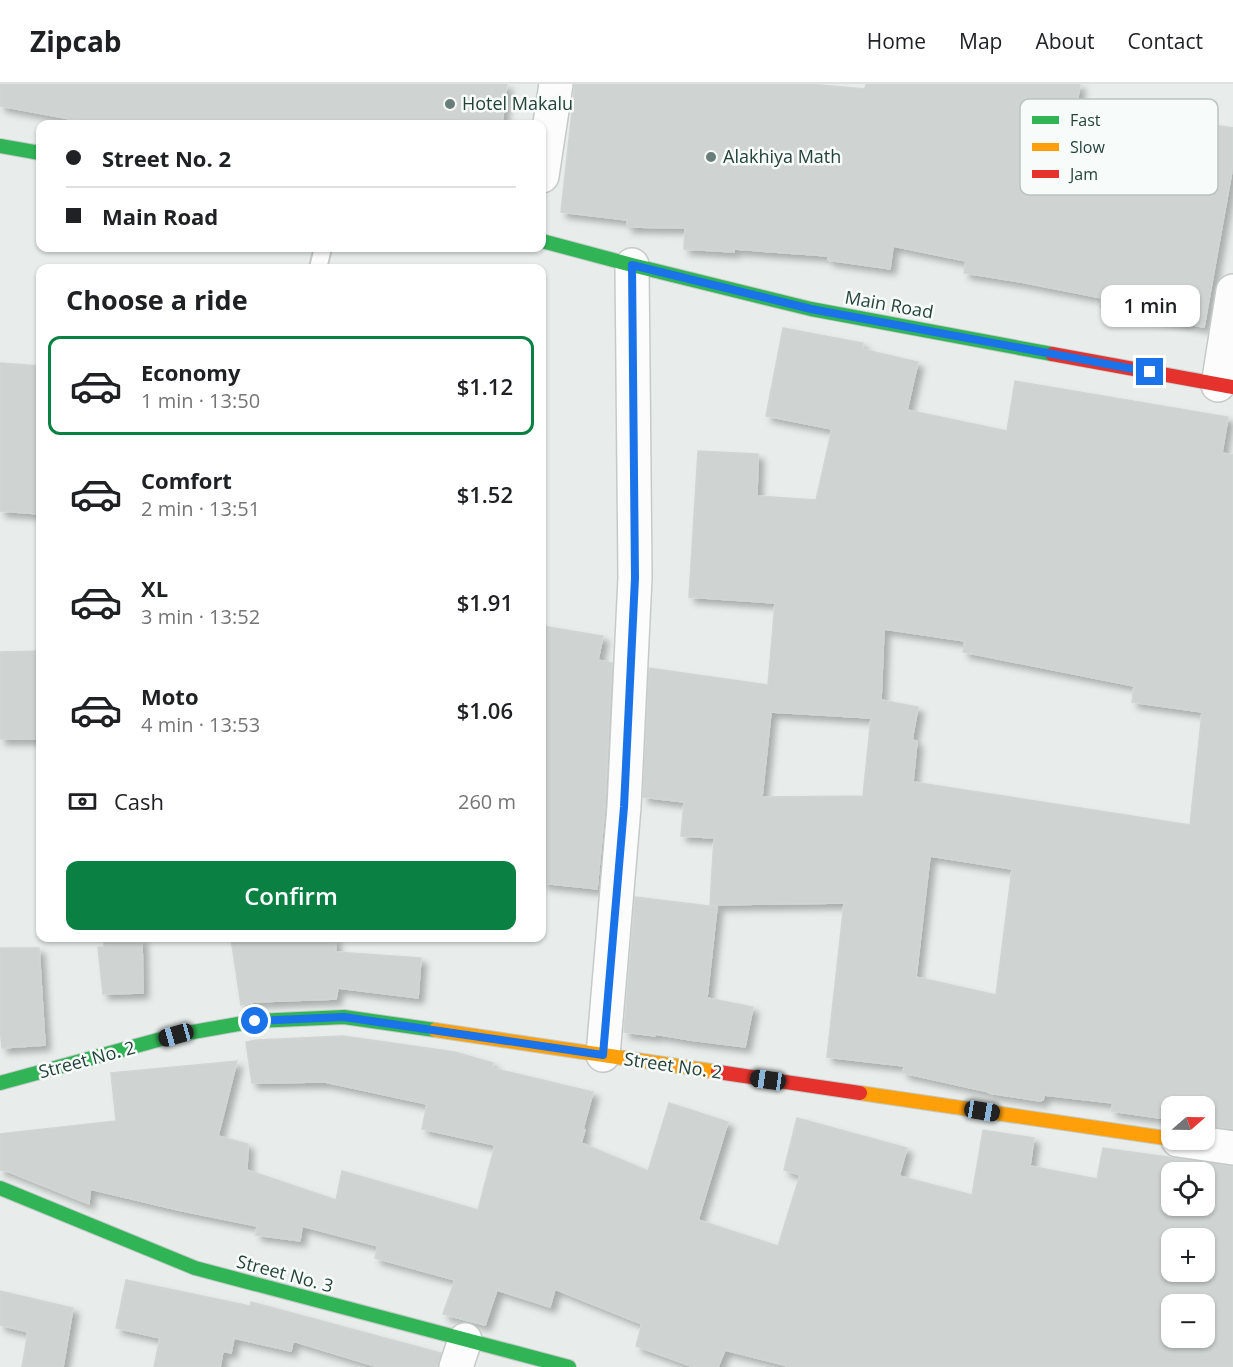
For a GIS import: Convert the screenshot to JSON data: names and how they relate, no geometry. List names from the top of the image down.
{
  "streets": {
    "street": ["Main Road", "Street No. 2", "Street No. 3"]
  },
  "places": ["Hotel Makalu", "Alakhiya Math"],
  "legend": ["Fast", "Slow", "Jam"],
  "north": "right",
  "page": {
    "header": "Zipcab",
    "nav": [
      "Home",
      "Map",
      "About",
      "Contact"
    ],
    "banner": ["Street No. 2", "Main Road"],
    "heading": "Choose a ride",
    "bubble": "1 min",
    "list": [
      {
        "name": "Economy",
        "note": "1 min · 13:50",
        "value": "$1.12"
      },
      {
        "name": "Comfort",
        "note": "2 min · 13:51",
        "value": "$1.52"
      },
      {
        "name": "XL",
        "note": "3 min · 13:52",
        "value": "$1.91"
      },
      {
        "name": "Moto",
        "note": "4 min · 13:53",
        "value": "$1.06"
      }
    ],
    "pay": ["Cash", "260 m"],
    "buttons": "Confirm",
    "map_buttons": ["+", "−"]
  }
}
